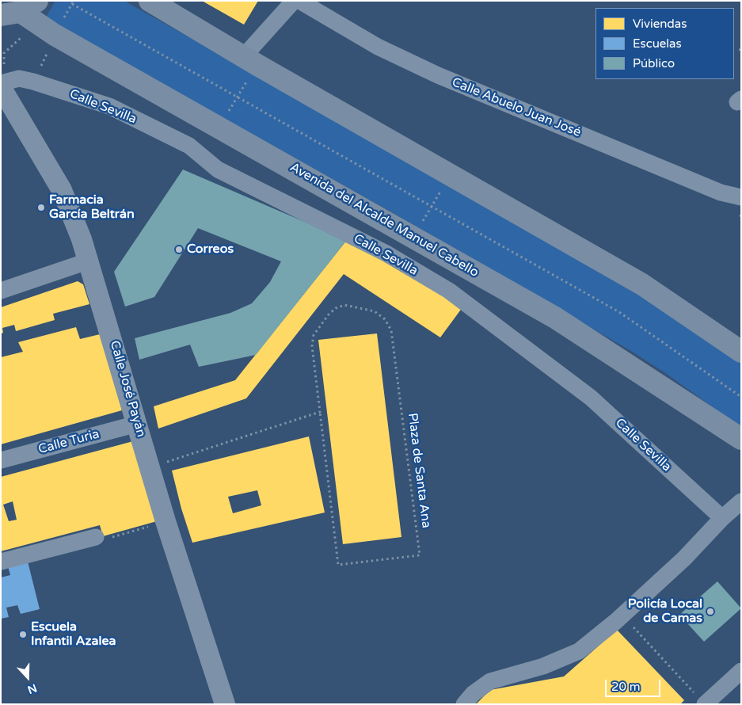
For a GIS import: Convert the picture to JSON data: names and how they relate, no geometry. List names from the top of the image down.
{
  "streets": {
    "main road": ["Avenida del Alcalde Manuel Cabello"],
    "street": [
      "Calle Sevilla",
      "Calle Abuelo Juan José",
      "Calle José Payán",
      "Calle Turia"
    ],
    "path": ["Plaza de Santa Ana"]
  },
  "crossings": [
    ["Calle José Payán", "Calle Turia"]
  ],
  "places": [
    "Farmacia García Beltrán",
    "Correos",
    "Policía Local de Camas",
    "Escuela Infantil Azalea"
  ],
  "legend": ["Viviendas", "Escuelas", "Público"],
  "scale_bar": "20 m",
  "north": "bottom"
}
